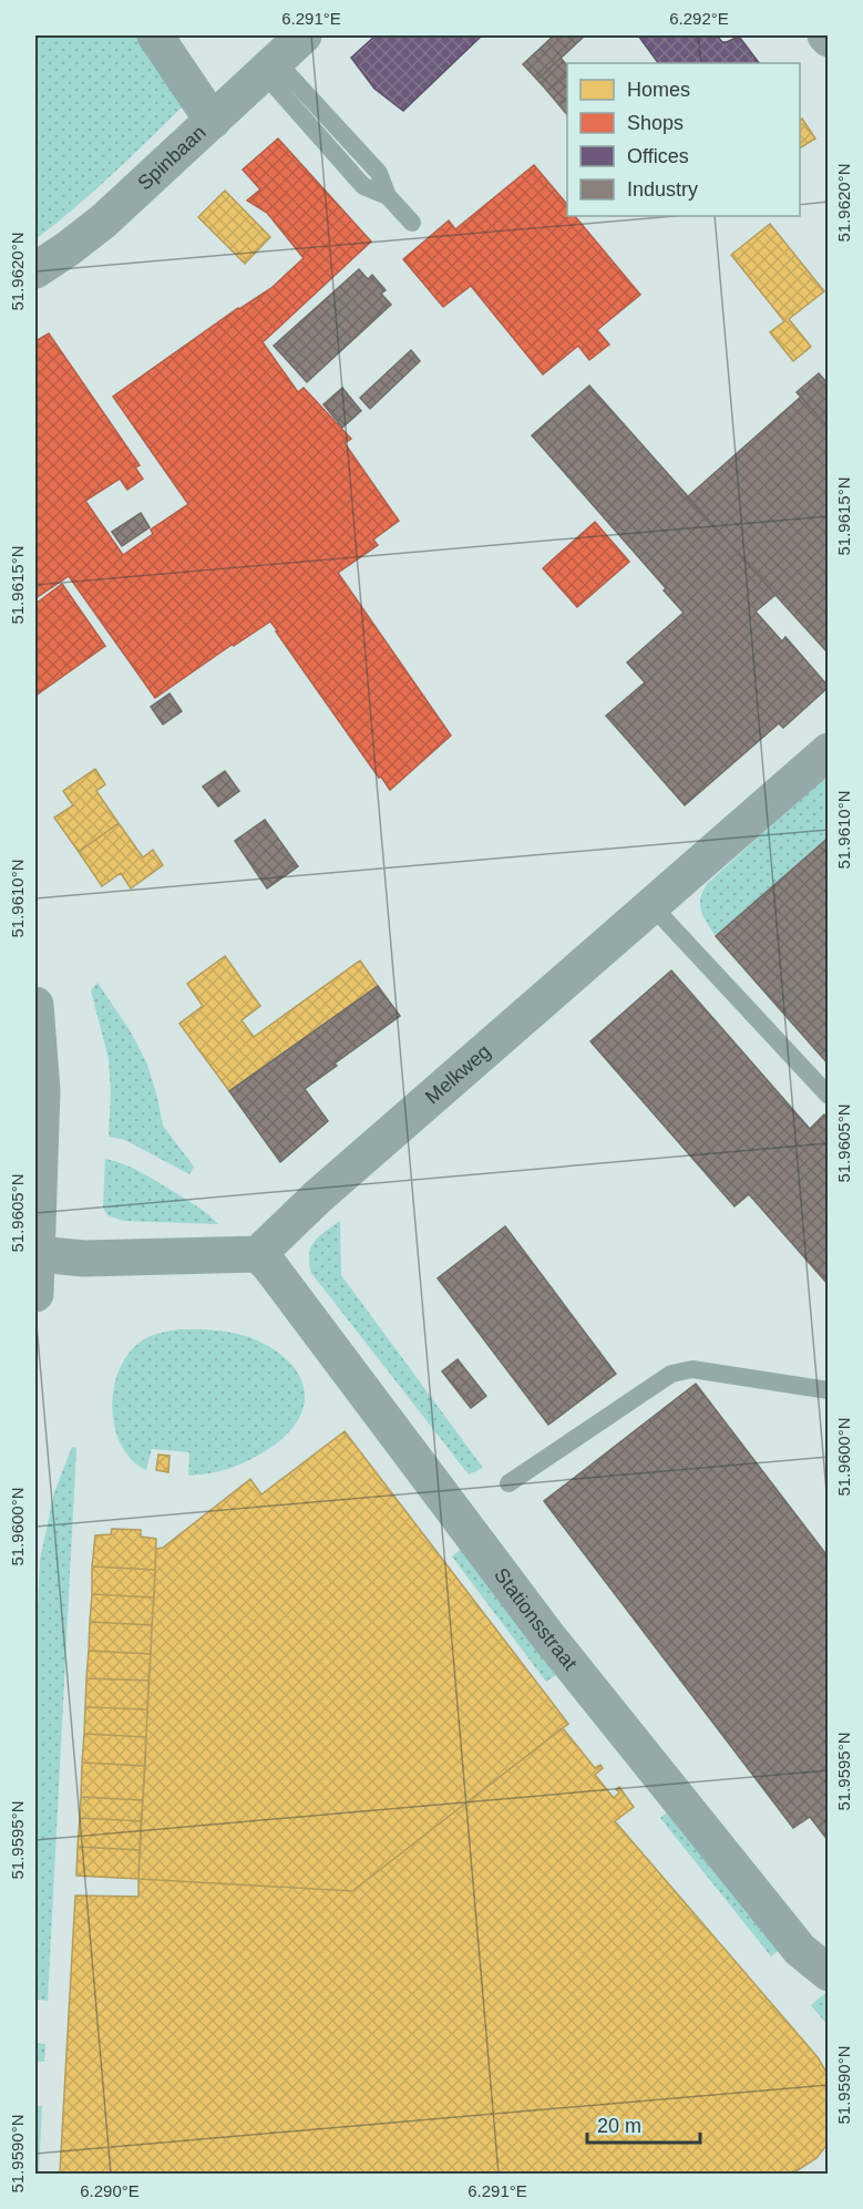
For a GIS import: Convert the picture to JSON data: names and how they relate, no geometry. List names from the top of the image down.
{
  "streets": {
    "street": ["Spinbaan", "Melkweg", "Stationsstraat"]
  },
  "crossings": [
    ["Melkweg", "Stationsstraat"]
  ],
  "legend": [
    "Homes",
    "Shops",
    "Offices",
    "Industry"
  ],
  "scale_bar": "20 m",
  "coordinates": [
    "6.291°E",
    "6.292°E",
    "51.9620°N",
    "51.9615°N",
    "51.9610°N",
    "51.9605°N",
    "51.9600°N",
    "51.9595°N",
    "51.9590°N",
    "6.290°E"
  ]
}
